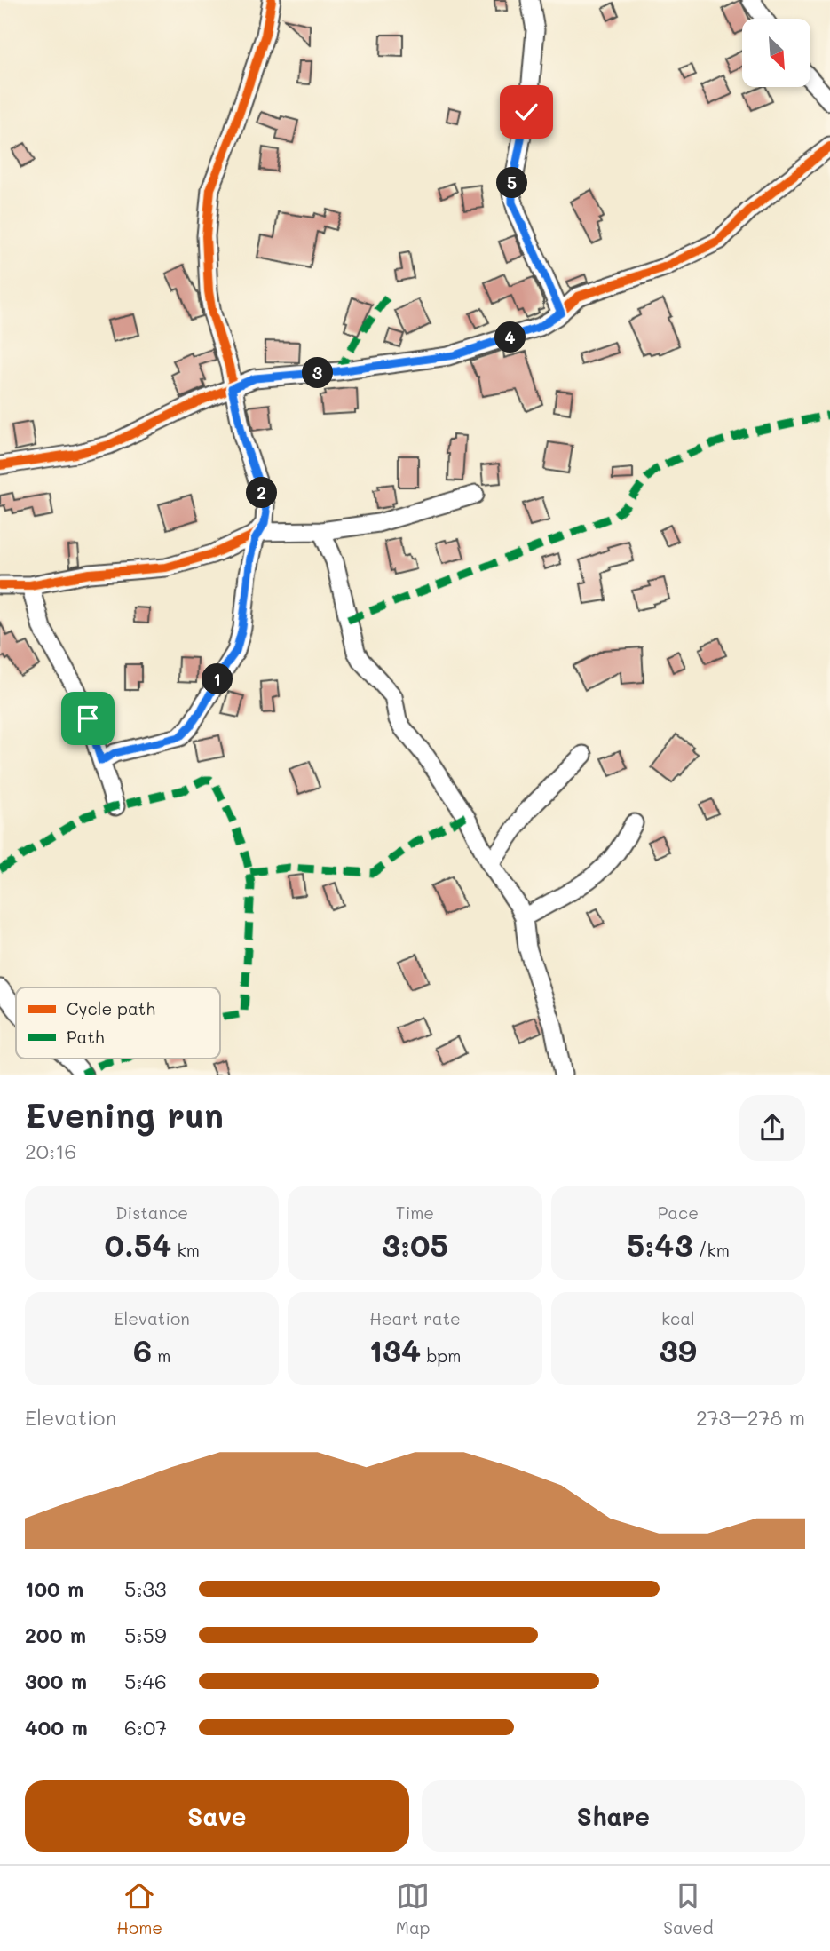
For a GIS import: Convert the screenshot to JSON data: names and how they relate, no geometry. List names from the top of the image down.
{
  "legend": ["Cycle path", "Path"],
  "north": "bottom right",
  "page": {
    "pins": [
      "5",
      "4",
      "3",
      "2",
      "1"
    ],
    "heading": ["Evening run", "20:16"],
    "stats": [
      ["Distance", "0.54 km"],
      ["Time", "3:05"],
      ["Pace", "5:43 /km"],
      ["Elevation", "6 m"],
      ["Heart rate", "134 bpm"],
      ["kcal", "39"]
    ],
    "chart": ["Elevation", "273–278 m"],
    "list": [
      {
        "name": "100 m",
        "note": "5:33"
      },
      {
        "name": "200 m",
        "note": "5:59"
      },
      {
        "name": "300 m",
        "note": "5:46"
      },
      {
        "name": "400 m",
        "note": "6:07"
      }
    ],
    "buttons": ["Save", "Share"],
    "tabs": ["Home", "Map", "Saved"]
  }
}
